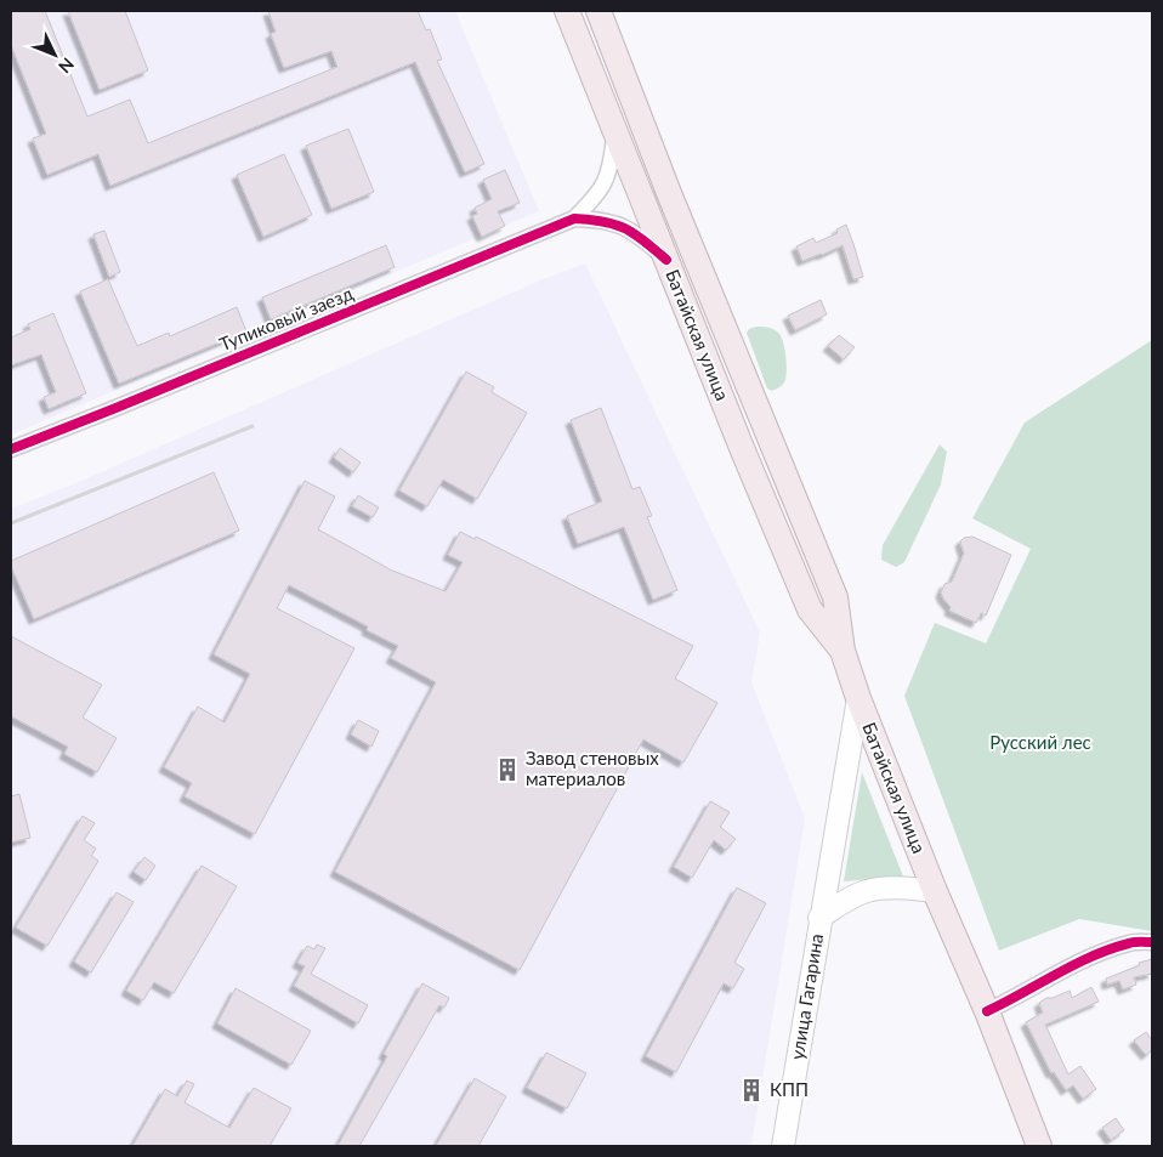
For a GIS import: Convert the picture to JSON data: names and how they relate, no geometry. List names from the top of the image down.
{
  "streets": {
    "highway": ["Батайская улица"],
    "main road": ["улица Гагарина"],
    "street": ["Тупиковый заезд"]
  },
  "crossings": [
    ["Батайская улица", "улица Гагарина"]
  ],
  "parks": ["Русский лес"],
  "places": {
    "building": ["Завод стеновых материалов", "КПП"]
  },
  "north": "bottom right"
}
